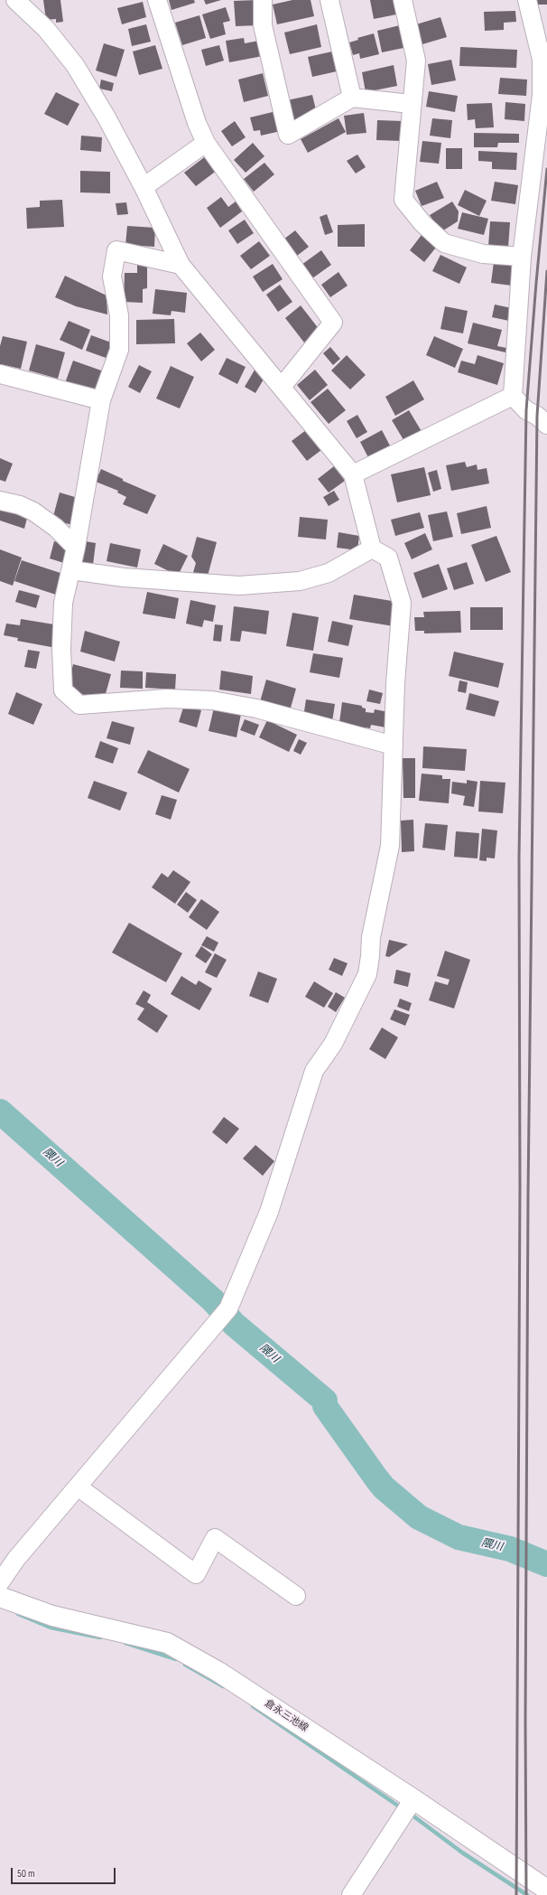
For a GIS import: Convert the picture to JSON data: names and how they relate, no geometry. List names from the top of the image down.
{
  "streets": {
    "main road": ["倉永三池線"]
  },
  "water": ["隈川"],
  "scale_bar": "50 m"
}
